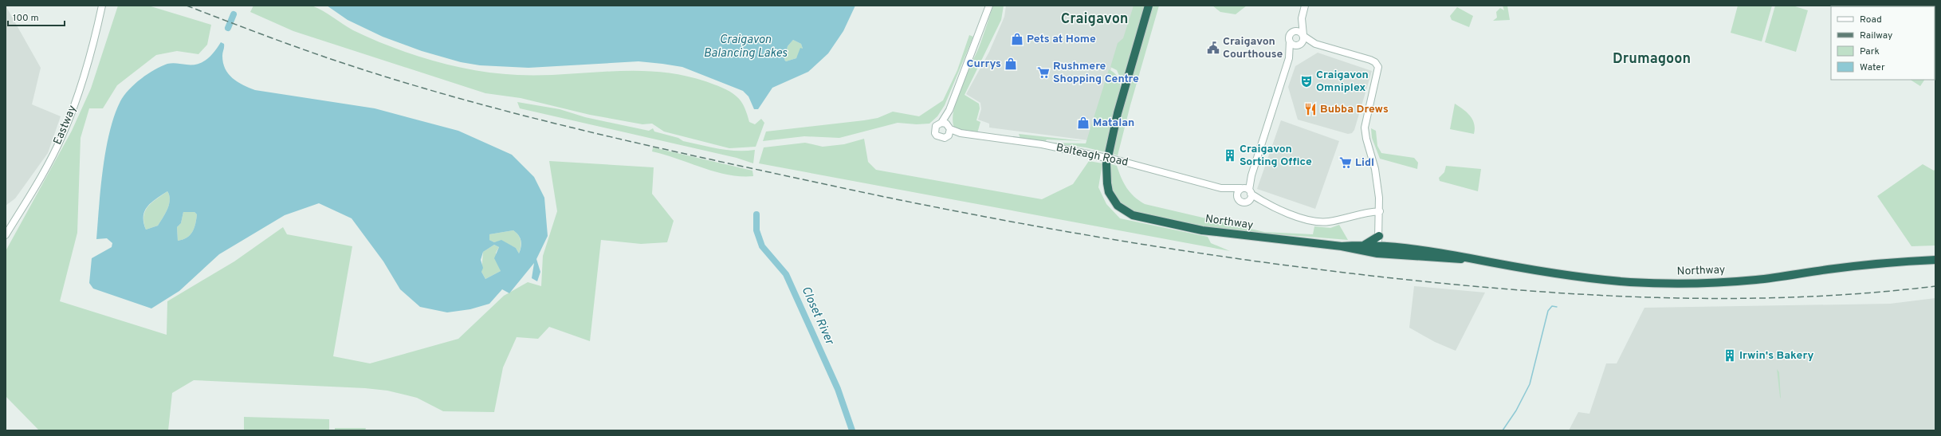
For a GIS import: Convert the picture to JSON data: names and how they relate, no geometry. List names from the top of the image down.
{
  "streets": {
    "highway": ["Northway"],
    "street": ["Eastway", "Balteagh Road"]
  },
  "districts": ["Craigavon", "Drumagoon"],
  "water": ["Craigavon Balancing Lakes", "Closet River"],
  "places": {
    "shop": ["Pets at Home", "Currys", "Matalan"],
    "public building": ["Craigavon Courthouse"],
    "supermarket": ["Rushmere Shopping Centre", "Lidl"],
    "theatre": ["Craigavon Omniplex"],
    "restaurant": ["Bubba Drews"],
    "building": ["Craigavon Sorting Office", "Irwin's Bakery"]
  },
  "legend": [
    "Road",
    "Railway",
    "Park",
    "Water"
  ],
  "scale_bar": "100 m"
}
